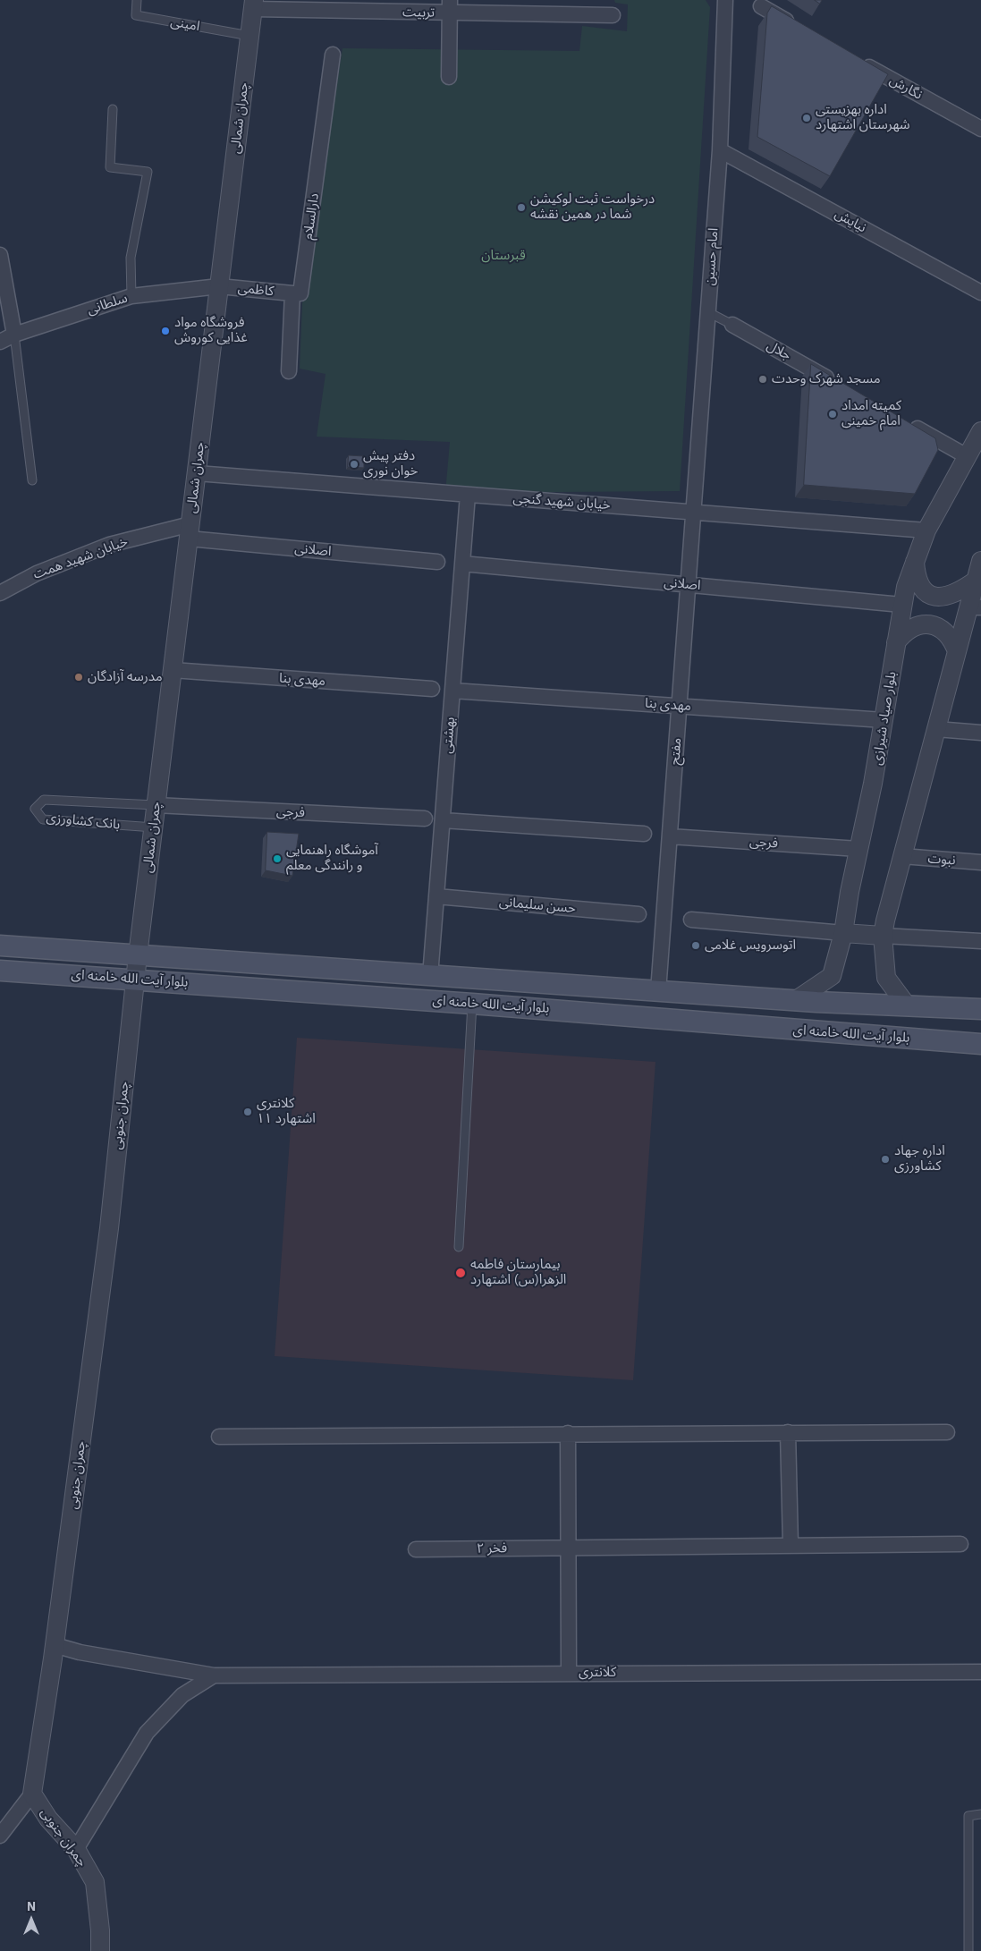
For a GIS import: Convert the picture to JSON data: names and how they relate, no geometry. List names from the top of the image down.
{
  "streets": {
    "main road": ["بلوار آیت الله خامنه ای"],
    "street": [
      "تربیت",
      "نگارش",
      "چمران شمالی",
      "دارالسلام",
      "نیایش",
      "امام حسین",
      "کاظمی",
      "سلطانی",
      "جلال",
      "خیابان شهید گنجی",
      "اصلانی",
      "خیابان شهید همت",
      "مهدی بنا",
      "بلوار صیاد شیرازی",
      "بهشتی",
      "مفتح",
      "فرجی",
      "نبوت",
      "حسن سلیمانی",
      "چمران جنوبی",
      "فخر ۲",
      "کلانتری"
    ],
    "lane": ["امینی", "بانک کشاورزی"]
  },
  "crossings": [
    ["تربیت", "چمران شمالی"],
    ["امینی", "چمران شمالی"],
    ["چمران شمالی", "کاظمی"],
    ["چمران شمالی", "سلطانی"],
    ["چمران شمالی", "خیابان شهید گنجی"],
    ["چمران شمالی", "اصلانی"],
    ["چمران شمالی", "خیابان شهید همت"],
    ["چمران شمالی", "مهدی بنا"],
    ["چمران شمالی", "فرجی"],
    ["چمران شمالی", "بانک کشاورزی"],
    ["چمران شمالی", "بلوار آیت الله خامنه ای"],
    ["چمران شمالی", "چمران جنوبی"],
    ["دارالسلام", "کاظمی"],
    ["نیایش", "امام حسین"],
    ["امام حسین", "جلال"],
    ["امام حسین", "خیابان شهید گنجی"],
    ["امام حسین", "مفتح"],
    ["کاظمی", "سلطانی"],
    ["خیابان شهید گنجی", "بلوار صیاد شیرازی"],
    ["خیابان شهید گنجی", "بهشتی"],
    ["خیابان شهید گنجی", "مفتح"],
    ["اصلانی", "خیابان شهید همت"],
    ["اصلانی", "بلوار صیاد شیرازی"],
    ["اصلانی", "بهشتی"],
    ["اصلانی", "مفتح"],
    ["مهدی بنا", "بلوار صیاد شیرازی"],
    ["مهدی بنا", "بهشتی"],
    ["مهدی بنا", "مفتح"],
    ["بلوار صیاد شیرازی", "فرجی"],
    ["بلوار صیاد شیرازی", "بلوار آیت الله خامنه ای"],
    ["بهشتی", "حسن سلیمانی"],
    ["بهشتی", "بلوار آیت الله خامنه ای"],
    ["مفتح", "فرجی"],
    ["مفتح", "بلوار آیت الله خامنه ای"],
    ["فرجی", "بانک کشاورزی"],
    ["بلوار آیت الله خامنه ای", "چمران جنوبی"],
    ["چمران جنوبی", "کلانتری"]
  ],
  "parks": ["قبرستان"],
  "places": [
    "اداره بهزیستی شهرستان اشتهارد",
    "درخواست ثبت لوکیشن شما در همین نقشه",
    "فروشگاه مواد غذایی کوروش",
    "مسجد شهرک وحدت",
    "کمیته امداد امام خمینی",
    "دفتر پیش خوان نوری",
    "مدرسه آزادگان",
    "آموشگاه راهنمایی و رانندگی معلم",
    "اتوسرویس غلامی",
    "کلانتری ۱۱ اشتهارد",
    "اداره جهاد کشاورزی",
    "بیمارستان فاطمه الزهرا(س) اشتهارد"
  ],
  "north": "top"
}
